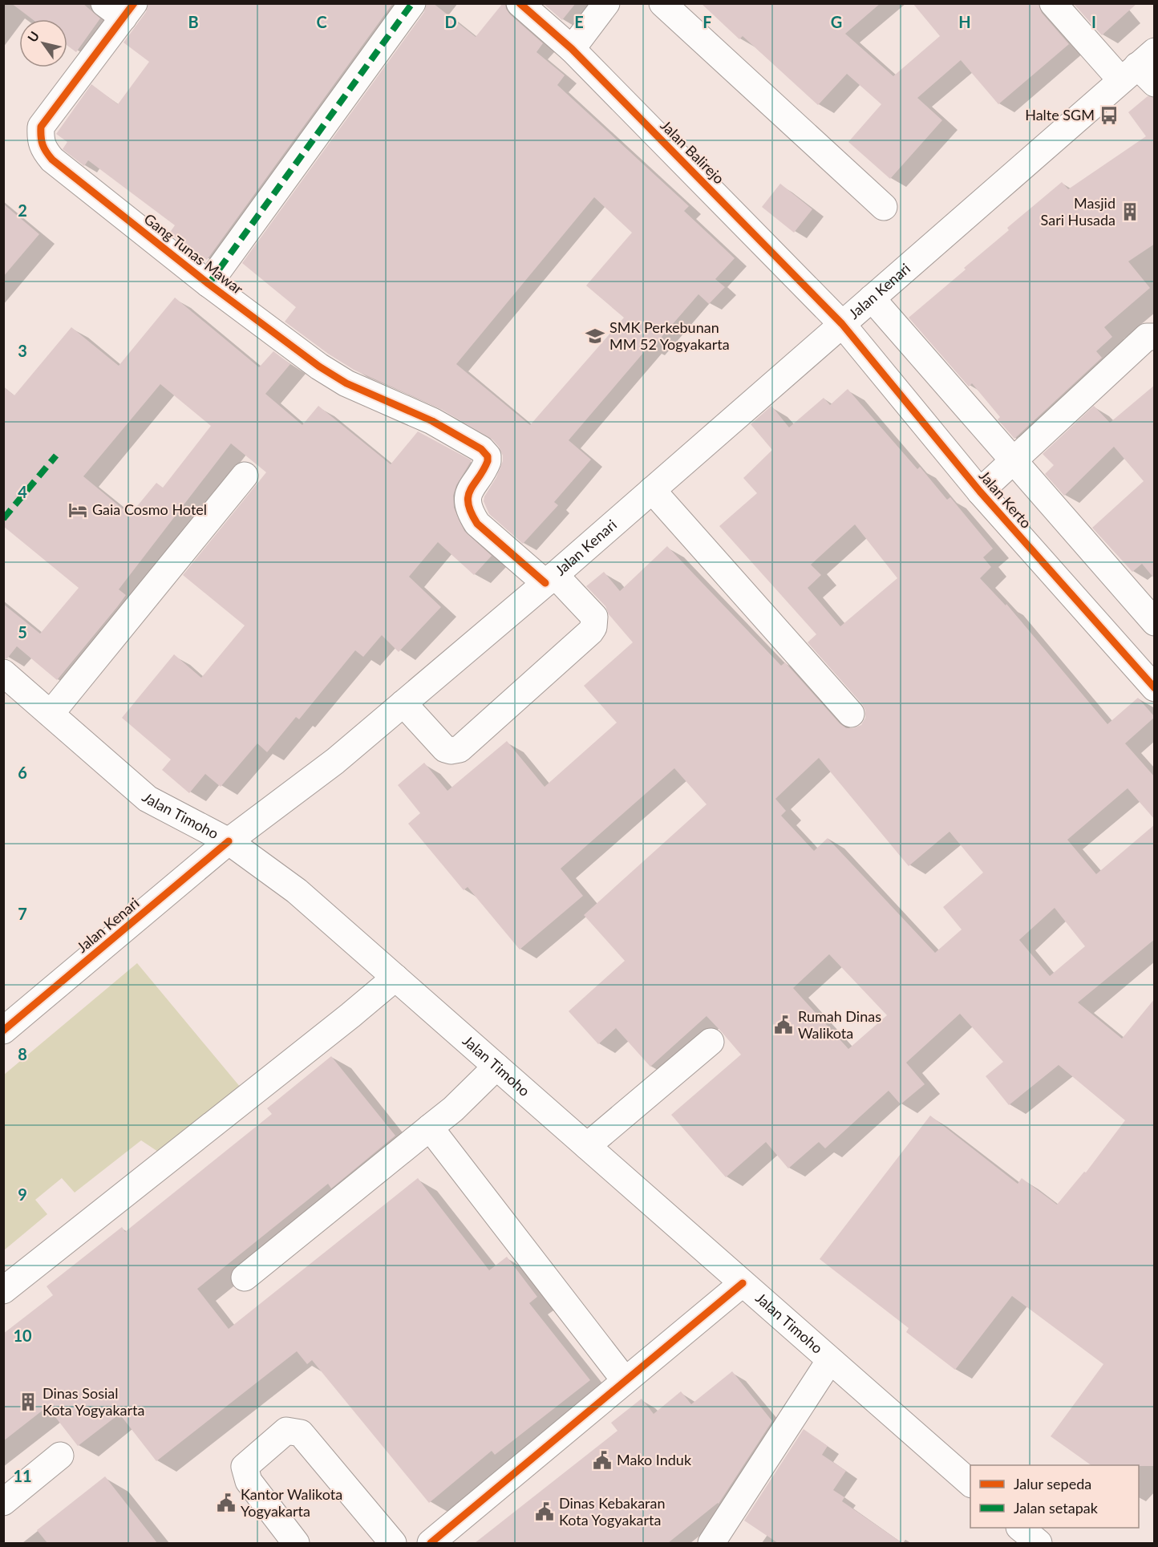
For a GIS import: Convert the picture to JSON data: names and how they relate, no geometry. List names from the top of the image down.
{
  "streets": {
    "street": [
      "Jalan Balirejo",
      "Gang Tunas Mawar",
      "Jalan Kenari",
      "Jalan Kerto",
      "Jalan Timoho"
    ]
  },
  "crossings": [
    ["Jalan Balirejo", "Jalan Kenari"],
    ["Jalan Balirejo", "Jalan Kerto"],
    ["Gang Tunas Mawar", "Jalan Kenari"],
    ["Jalan Kenari", "Jalan Kerto"],
    ["Jalan Kenari", "Jalan Timoho"]
  ],
  "places": {
    "bus stop": ["Halte SGM"],
    "building": ["Masjid Sari Husada", "Dinas Sosial Kota Yogyakarta"],
    "school or university": ["SMK Perkebunan MM 52 Yogyakarta"],
    "hotel": ["Gaia Cosmo Hotel"],
    "public building": [
      "Rumah Dinas Walikota",
      "Mako Induk",
      "Kantor Walikota Yogyakarta",
      "Dinas Kebakaran Kota Yogyakarta"
    ]
  },
  "legend": ["Jalur sepeda", "Jalan setapak"],
  "north": "top left",
  "grid": {
    "columns": [
      "B",
      "C",
      "D",
      "E",
      "F",
      "G",
      "H",
      "I"
    ],
    "rows": [
      "2",
      "3",
      "4",
      "5",
      "6",
      "7",
      "8",
      "9",
      "10",
      "11"
    ]
  }
}
